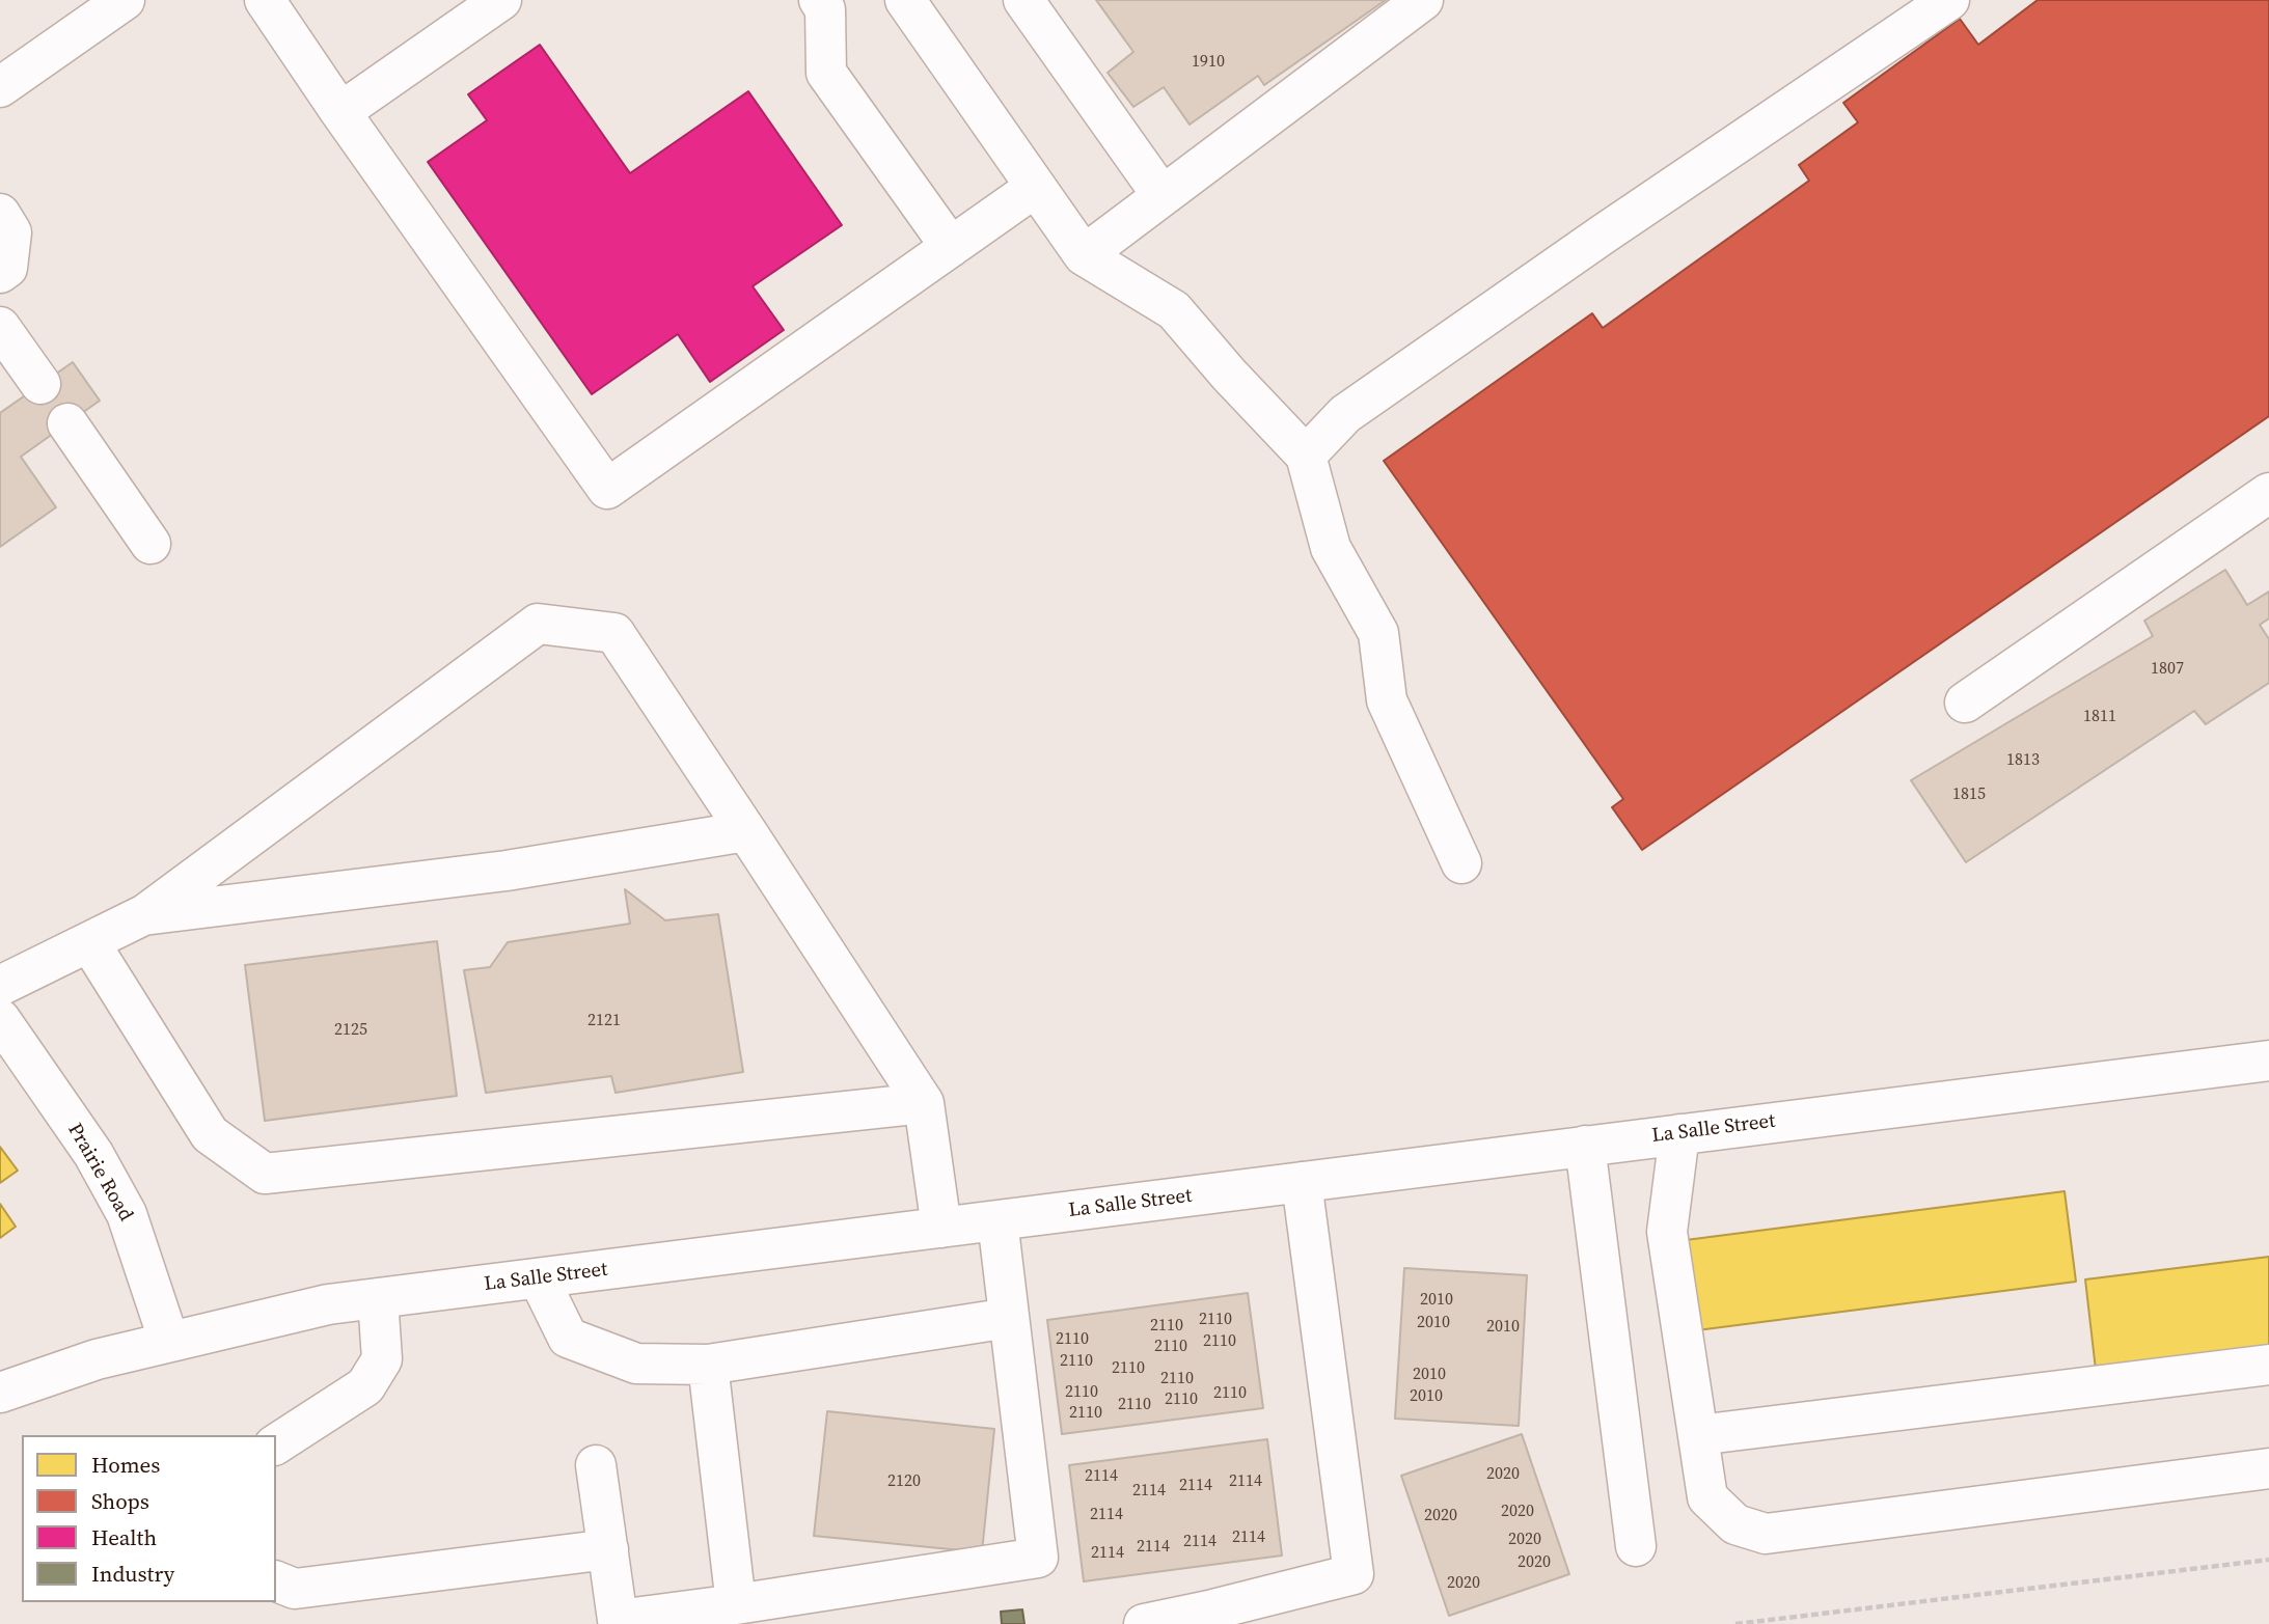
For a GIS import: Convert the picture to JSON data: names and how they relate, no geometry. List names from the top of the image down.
{
  "streets": {
    "street": ["La Salle Street", "Prairie Road"]
  },
  "crossings": [
    ["La Salle Street", "Prairie Road"]
  ],
  "house_numbers": [
    "1910",
    "1807",
    "1811",
    "1813",
    "1815",
    "2121",
    "2125",
    "2010",
    "2110",
    "2010",
    "2110",
    "2010",
    "2110",
    "2110",
    "2110",
    "2110",
    "2110",
    "2010",
    "2110",
    "2110",
    "2110",
    "2010",
    "2110",
    "2110",
    "2110",
    "2020",
    "2114",
    "2120",
    "2114",
    "2114",
    "2114",
    "2020",
    "2114",
    "2020",
    "2114",
    "2020",
    "2114",
    "2114",
    "2114",
    "2020",
    "2020"
  ],
  "legend": [
    "Homes",
    "Shops",
    "Health",
    "Industry"
  ]
}
